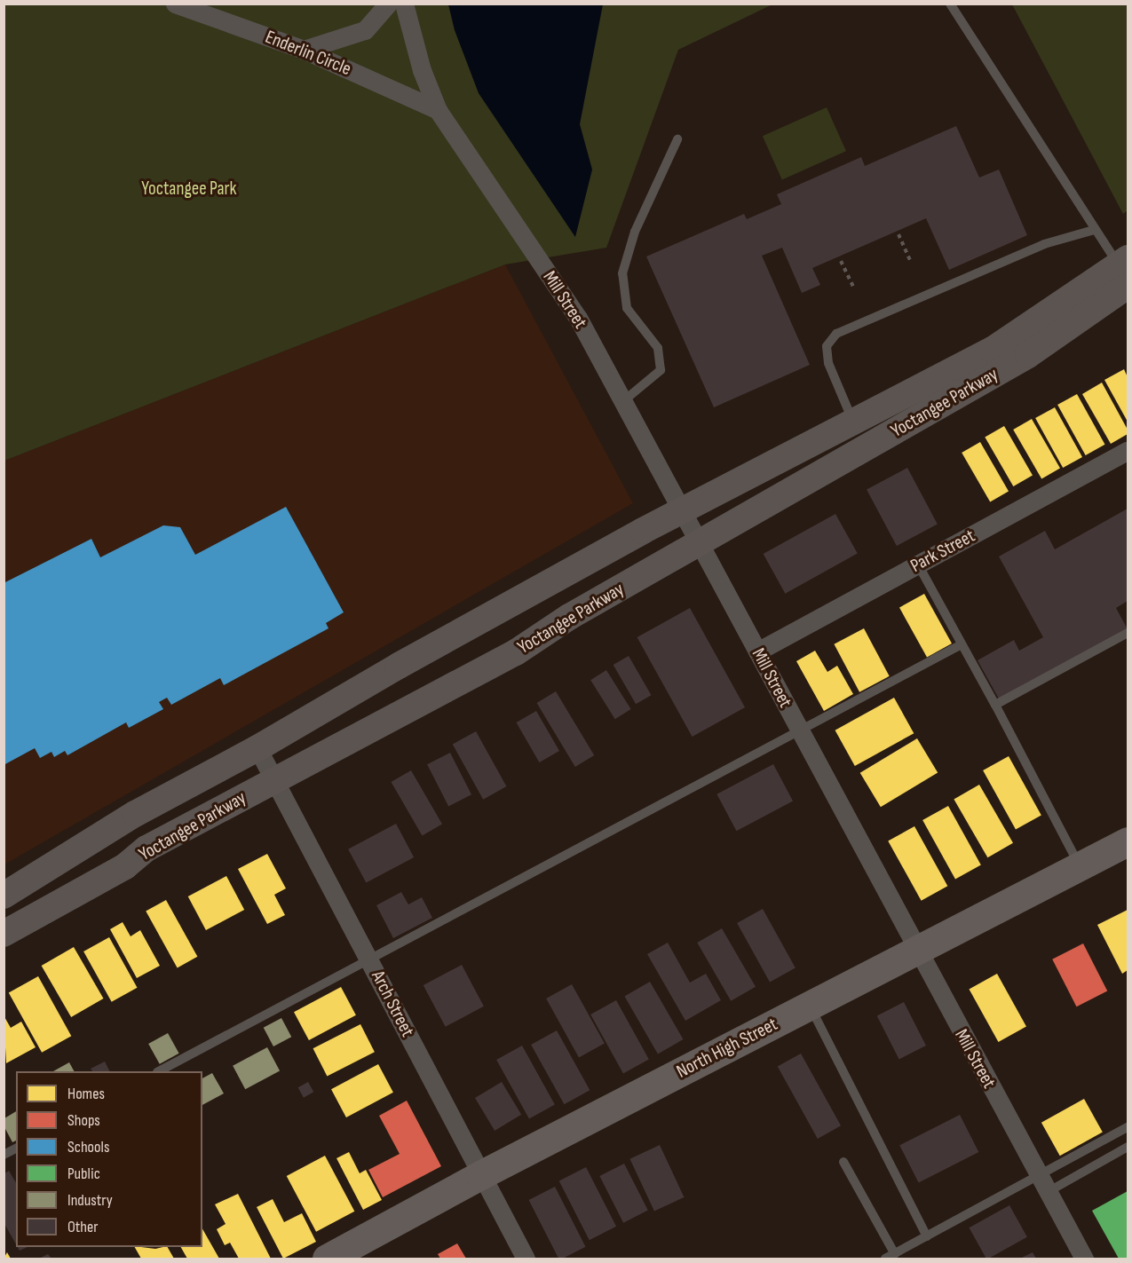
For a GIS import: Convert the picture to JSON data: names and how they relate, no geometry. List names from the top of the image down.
{
  "streets": {
    "main road": ["North High Street"],
    "street": [
      "Enderlin Circle",
      "Mill Street",
      "Yoctangee Parkway",
      "Park Street",
      "Arch Street"
    ]
  },
  "crossings": [
    ["Enderlin Circle", "Mill Street"],
    ["Mill Street", "Yoctangee Parkway"],
    ["Mill Street", "Park Street"],
    ["Mill Street", "North High Street"],
    ["Yoctangee Parkway", "Arch Street"],
    ["Arch Street", "North High Street"]
  ],
  "parks": ["Yoctangee Park"],
  "legend": [
    "Homes",
    "Shops",
    "Schools",
    "Public",
    "Industry",
    "Other"
  ]
}
